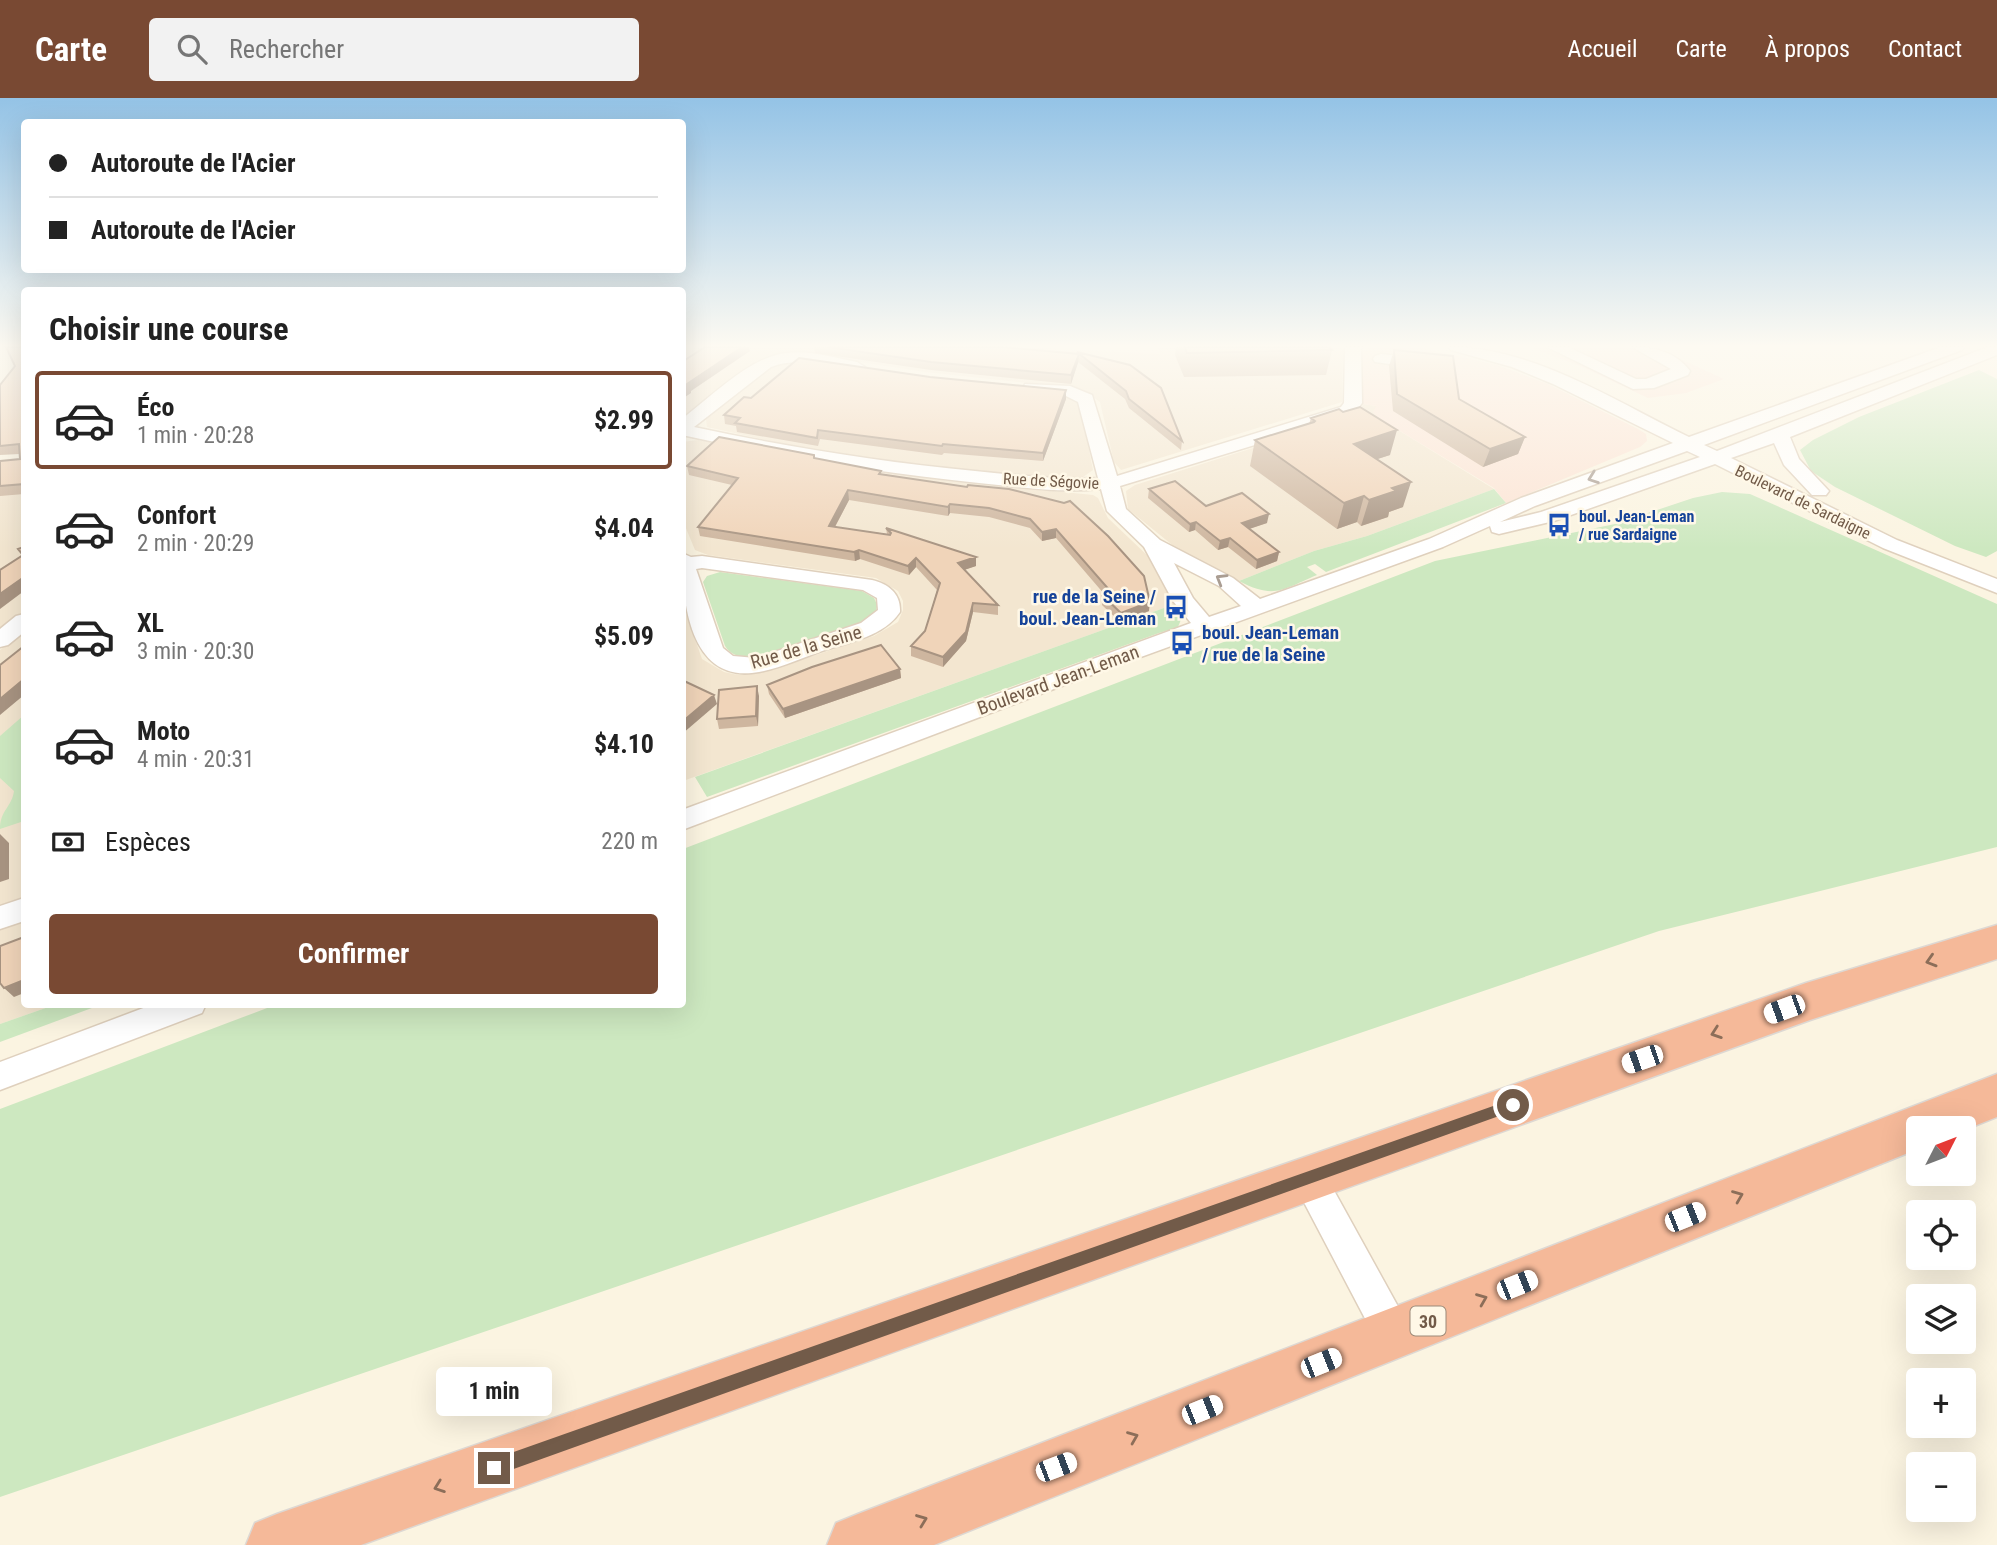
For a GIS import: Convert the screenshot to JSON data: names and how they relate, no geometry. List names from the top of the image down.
{
  "streets": {
    "highway": ["30"],
    "street": [
      "Rue de Ségovie",
      "Boulevard de Sardaigne",
      "Rue de la Seine",
      "Boulevard Jean-Leman"
    ]
  },
  "crossings": [
    ["Boulevard de Sardaigne", "Boulevard Jean-Leman"]
  ],
  "places": {
    "bus stop": ["boul. Jean-Leman / rue Sardaigne", "rue de la Seine / boul. Jean-Leman", "boul. Jean-Leman / rue de la Seine"]
  },
  "north": "top right",
  "page": {
    "header": "Carte",
    "search": "Rechercher",
    "nav": [
      "Accueil",
      "Carte",
      "À propos",
      "Contact"
    ],
    "banner": ["Autoroute de l'Acier", "Autoroute de l'Acier"],
    "heading": "Choisir une course",
    "list": [
      {
        "name": "Éco",
        "note": "1 min · 20:28",
        "value": "$2.99"
      },
      {
        "name": "Confort",
        "note": "2 min · 20:29",
        "value": "$4.04"
      },
      {
        "name": "XL",
        "note": "3 min · 20:30",
        "value": "$5.09"
      },
      {
        "name": "Moto",
        "note": "4 min · 20:31",
        "value": "$4.10"
      }
    ],
    "pay": ["Espèces", "220 m"],
    "buttons": "Confirmer",
    "map_buttons": ["+", "−"],
    "bubble": "1 min"
  }
}
